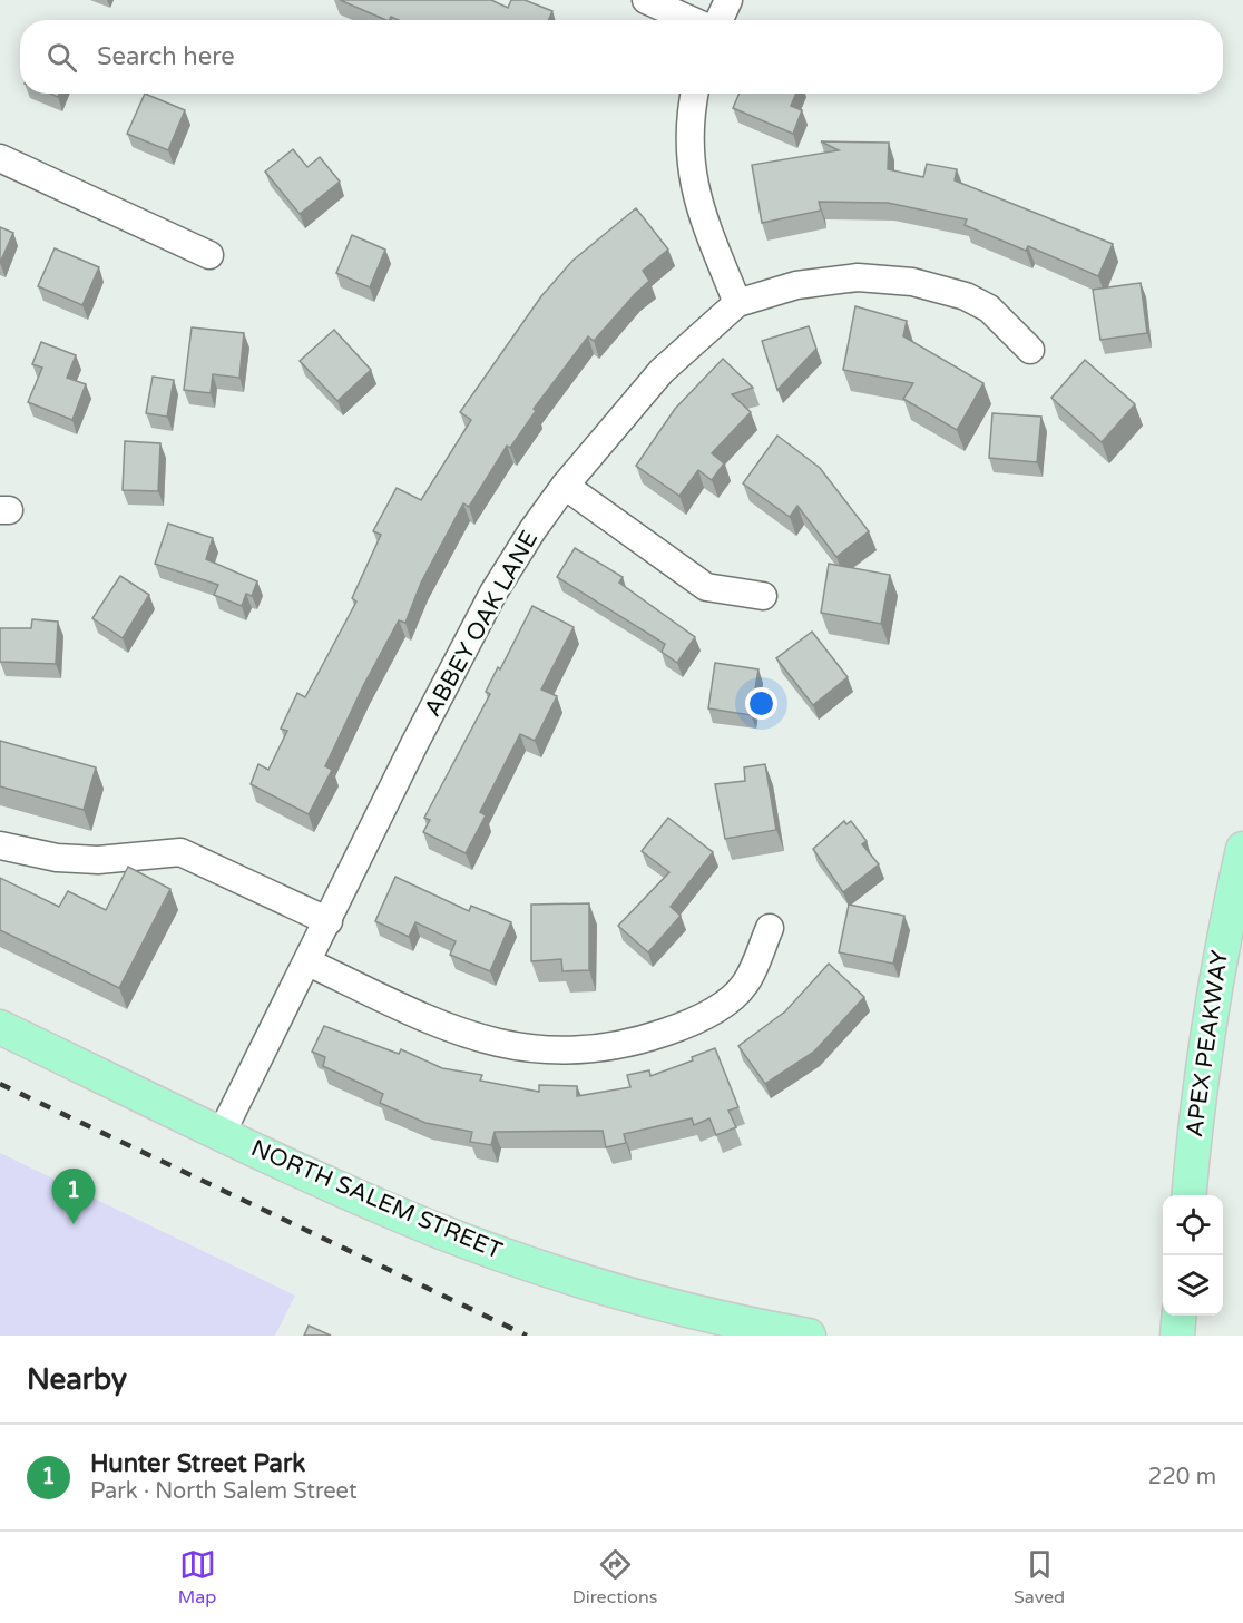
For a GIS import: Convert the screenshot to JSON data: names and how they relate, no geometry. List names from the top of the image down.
{
  "streets": {
    "main road": ["APEX PEAKWAY", "NORTH SALEM STREET"],
    "street": ["ABBEY OAK LANE"]
  },
  "crossings": [
    ["ABBEY OAK LANE", "NORTH SALEM STREET"]
  ],
  "page": {
    "search": "Search here",
    "pins": "1",
    "heading": "Nearby",
    "list": [
      {
        "mark": "1",
        "name": "Hunter Street Park",
        "note": "Park · North Salem Street",
        "value": "220 m"
      }
    ],
    "nav": ["Map", "Directions", "Saved"]
  }
}
